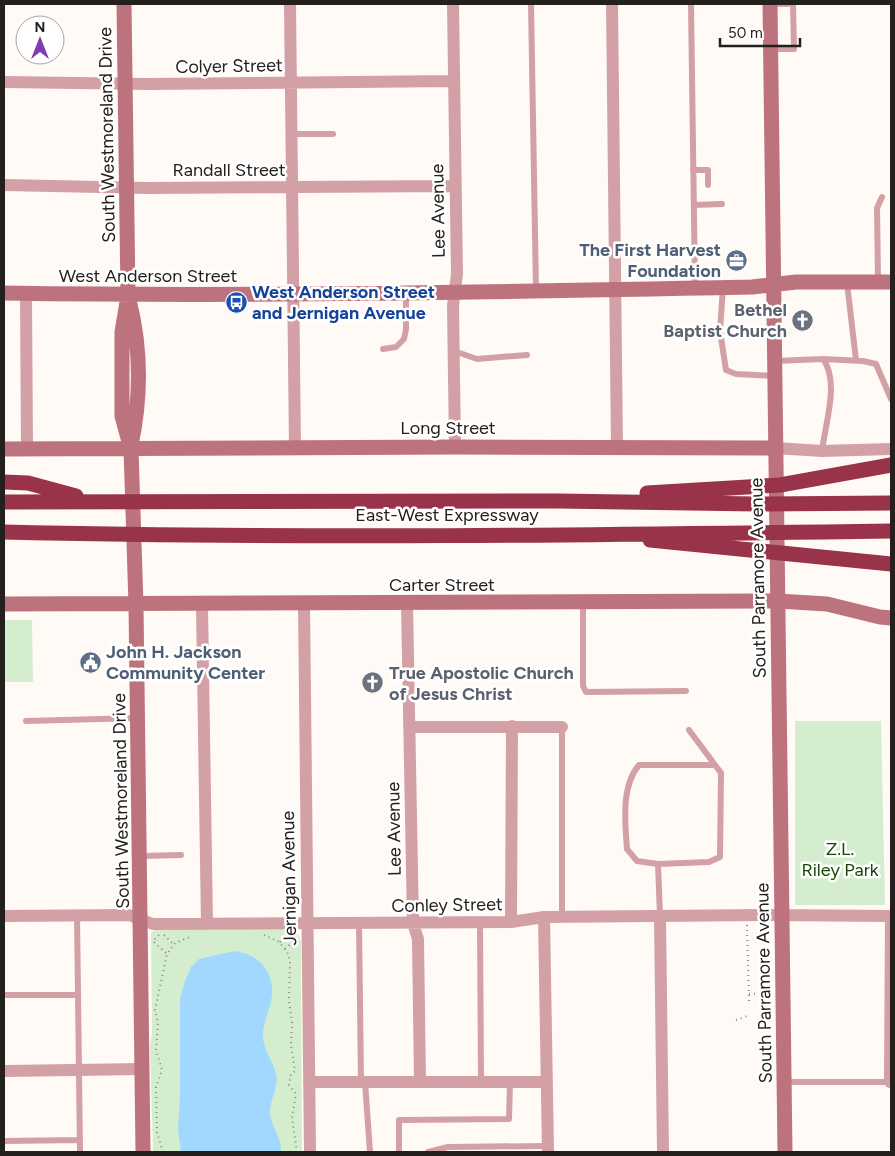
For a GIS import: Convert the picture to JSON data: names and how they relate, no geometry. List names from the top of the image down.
{
  "streets": {
    "highway": ["East-West Expressway"],
    "street": [
      "Colyer Street",
      "South Westmoreland Drive",
      "Randall Street",
      "Lee Avenue",
      "West Anderson Street",
      "Long Street",
      "South Parramore Avenue",
      "Carter Street",
      "Jernigan Avenue",
      "Conley Street"
    ]
  },
  "crossings": [
    ["Colyer Street", "South Westmoreland Drive"],
    ["Colyer Street", "Lee Avenue"],
    ["South Westmoreland Drive", "Randall Street"],
    ["South Westmoreland Drive", "West Anderson Street"],
    ["South Westmoreland Drive", "Long Street"],
    ["South Westmoreland Drive", "Carter Street"],
    ["South Westmoreland Drive", "Conley Street"],
    ["Randall Street", "Lee Avenue"],
    ["Lee Avenue", "West Anderson Street"],
    ["Lee Avenue", "Long Street"],
    ["Lee Avenue", "Carter Street"],
    ["Lee Avenue", "Conley Street"],
    ["West Anderson Street", "South Parramore Avenue"],
    ["Long Street", "South Parramore Avenue"],
    ["South Parramore Avenue", "Carter Street"],
    ["South Parramore Avenue", "Conley Street"],
    ["Carter Street", "Jernigan Avenue"],
    ["Jernigan Avenue", "Conley Street"]
  ],
  "parks": ["Z.L. Riley Park"],
  "places": {
    "office": ["The First Harvest Foundation"],
    "bus stop": ["West Anderson Street and Jernigan Avenue"],
    "church": ["Bethel Baptist Church", "True Apostolic Church of Jesus Christ"],
    "public building": ["John H. Jackson Community Center"]
  },
  "scale_bar": "50 m",
  "north": "top"
}
